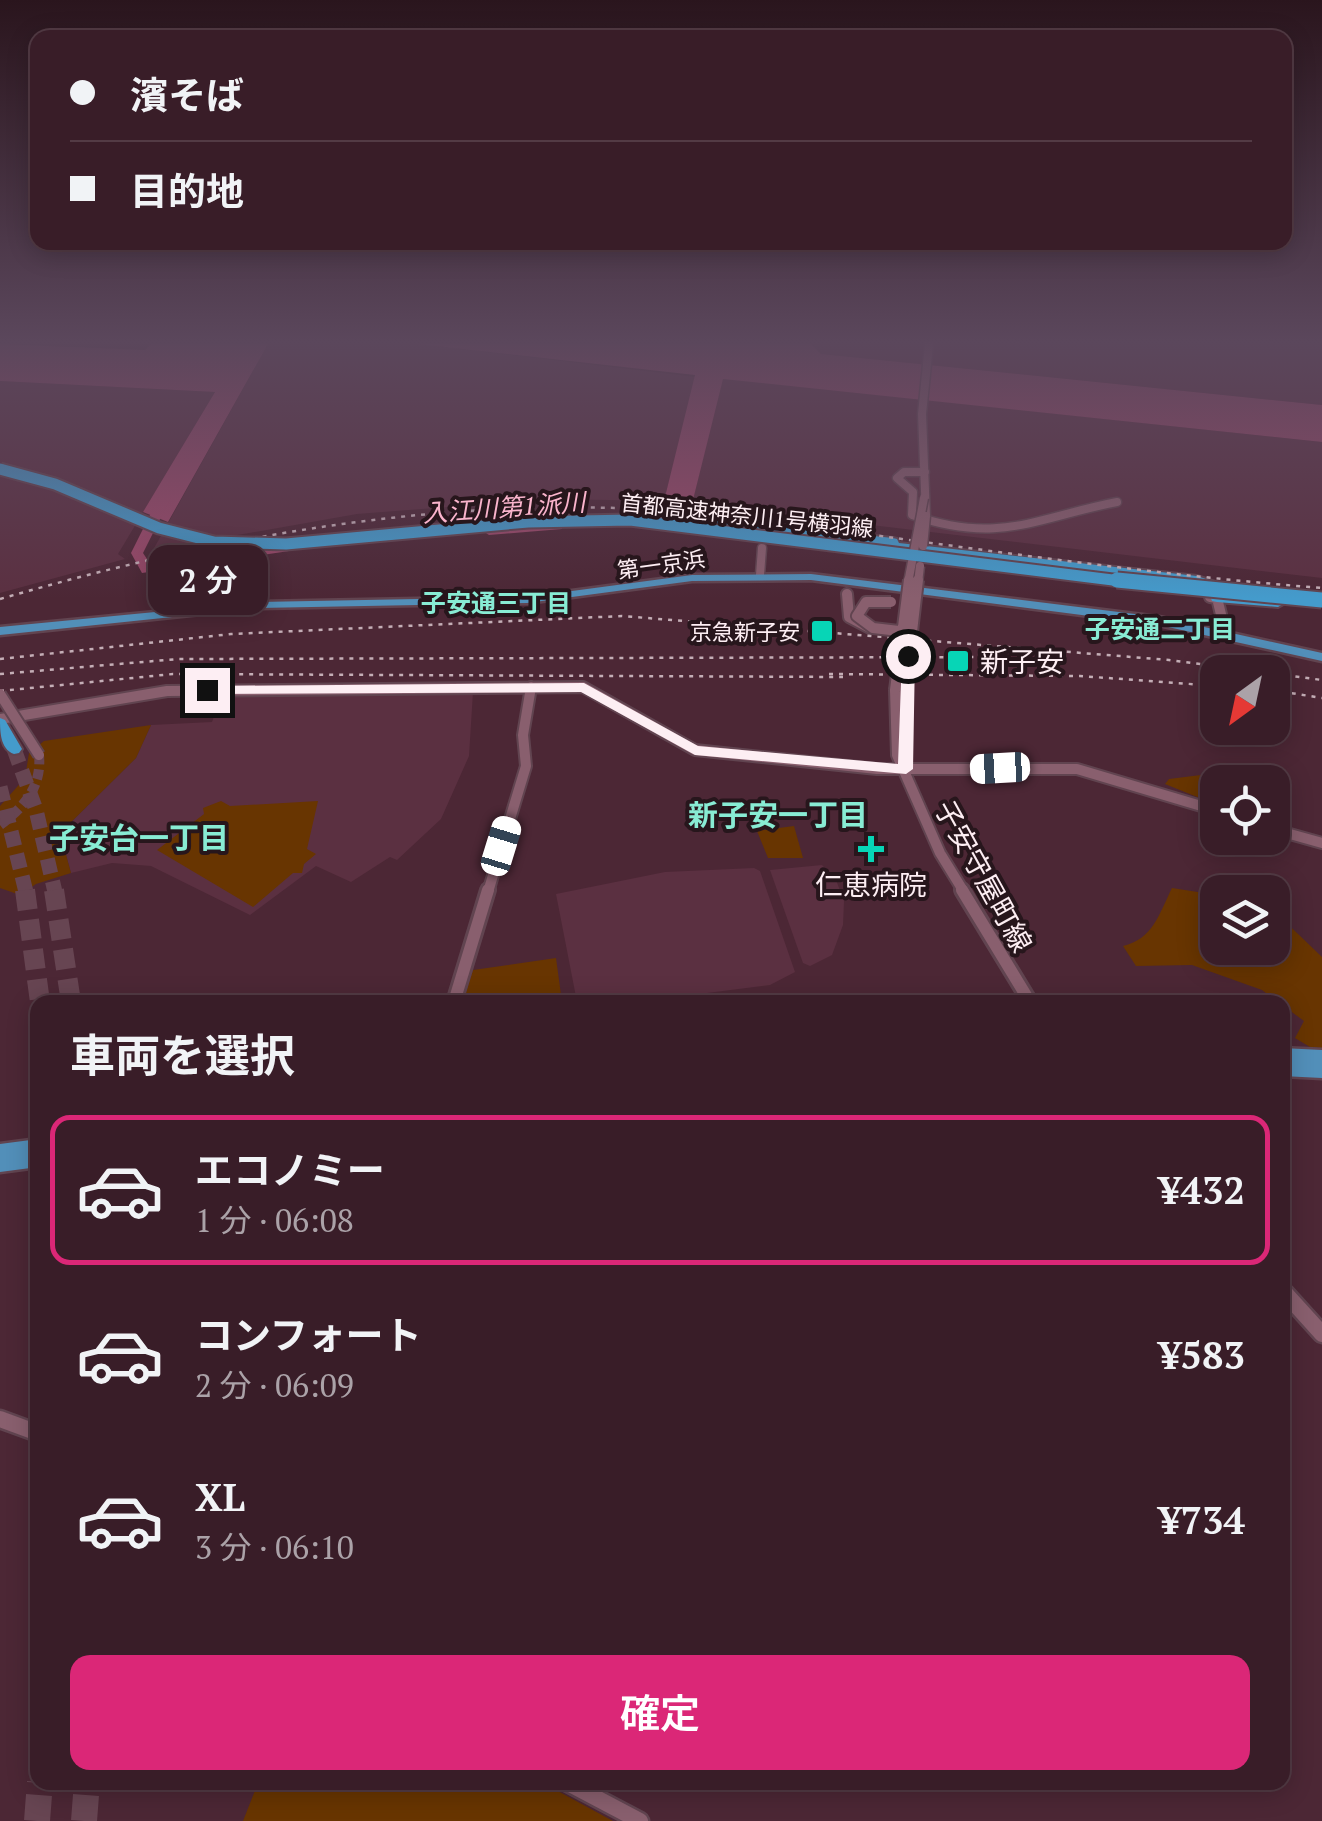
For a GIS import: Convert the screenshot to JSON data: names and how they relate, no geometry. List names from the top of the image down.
{
  "streets": {
    "highway": ["首都高速神奈川1号横羽線", "第一京浜"],
    "street": ["子安守屋町線"]
  },
  "districts": [
    "子安通三丁目",
    "子安通二丁目",
    "新子安一丁目",
    "子安台一丁目"
  ],
  "water": ["入江川第1派川"],
  "places": {
    "transit": ["京急新子安", "新子安"],
    "health": ["仁恵病院"]
  },
  "north": "bottom left",
  "page": {
    "banner": ["濱そば", "目的地"],
    "bubble": "2 分",
    "heading": "車両を選択",
    "list": [
      {
        "name": "エコノミー",
        "note": "1 分 · 06:08",
        "value": "¥432"
      },
      {
        "name": "コンフォート",
        "note": "2 分 · 06:09",
        "value": "¥583"
      },
      {
        "name": "XL",
        "note": "3 分 · 06:10",
        "value": "¥734"
      }
    ],
    "buttons": "確定"
  }
}
